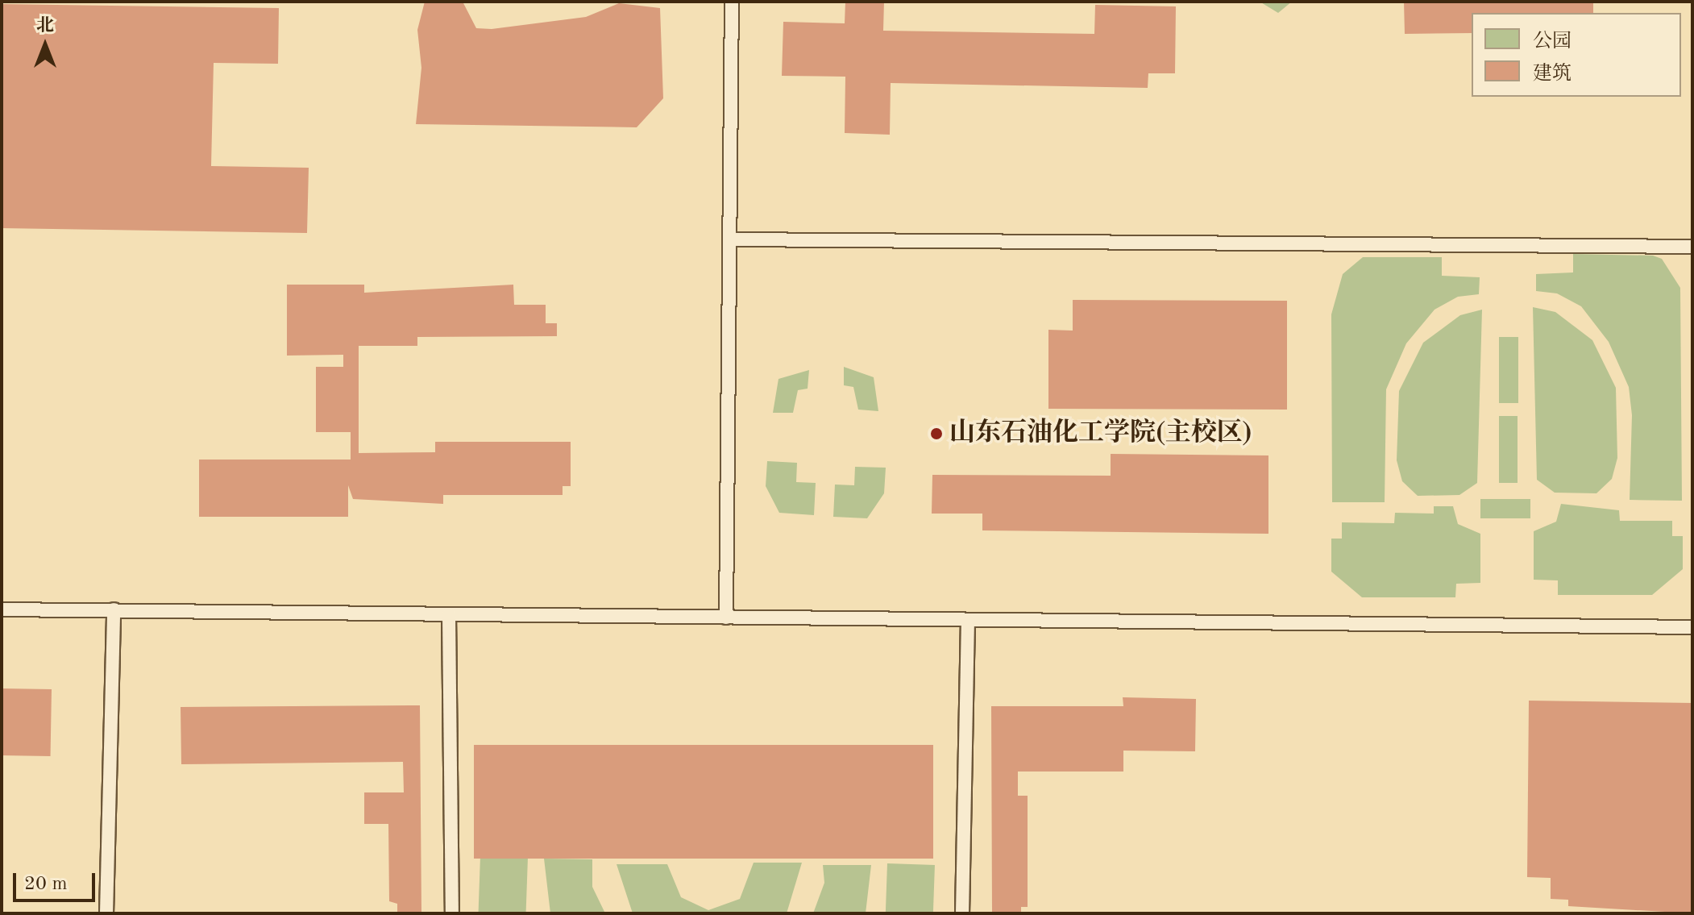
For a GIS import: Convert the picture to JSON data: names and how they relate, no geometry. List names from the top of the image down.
{
  "places": ["山东石油化工学院(主校区)"],
  "legend": ["公园", "建筑"],
  "scale_bar": "20 m",
  "north": "top"
}
